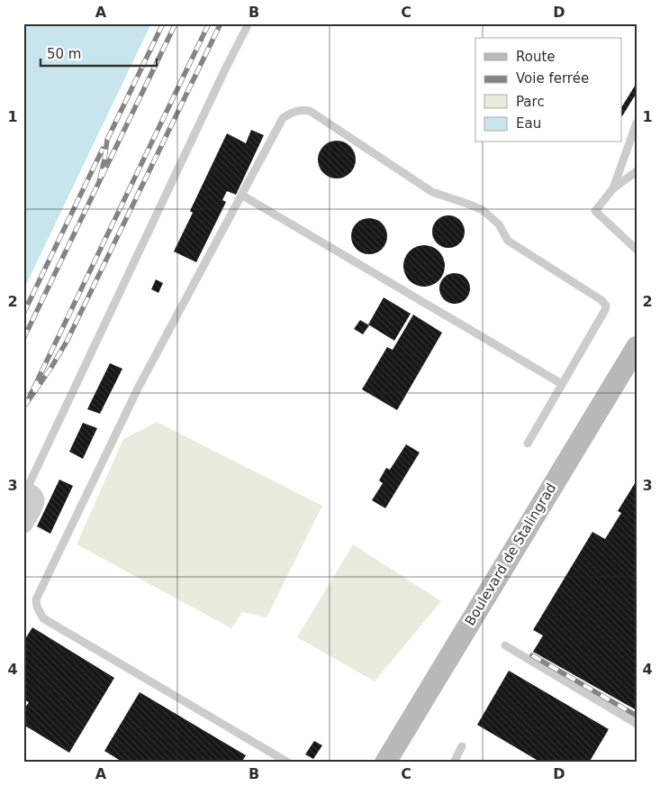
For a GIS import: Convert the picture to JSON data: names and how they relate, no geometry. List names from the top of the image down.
{
  "streets": {
    "main road": ["Boulevard de Stalingrad"]
  },
  "legend": [
    "Route",
    "Voie ferrée",
    "Parc",
    "Eau"
  ],
  "scale_bar": "50 m",
  "grid": {
    "columns": [
      "A",
      "B",
      "C",
      "D"
    ],
    "rows": [
      "1",
      "2",
      "3",
      "4"
    ]
  }
}
